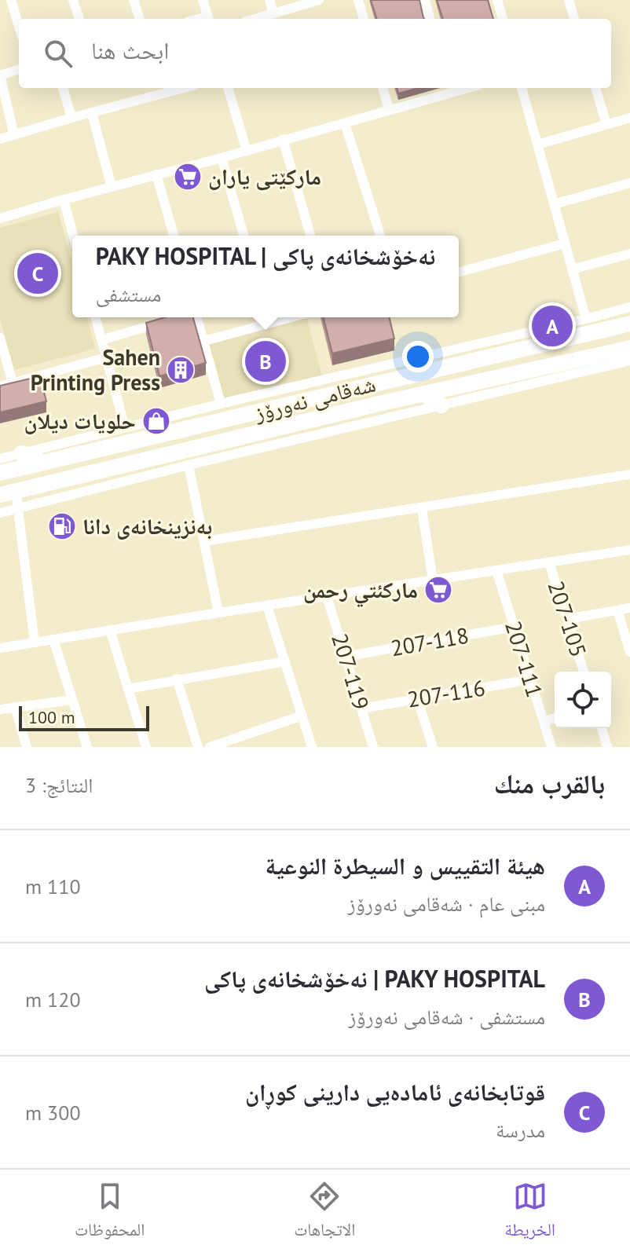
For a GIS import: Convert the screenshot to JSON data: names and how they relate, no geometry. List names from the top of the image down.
{
  "streets": {
    "main road": ["شەقامی نەورۆز"],
    "street": [
      "207-105",
      "207-118",
      "207-111",
      "207-119",
      "207-116"
    ]
  },
  "crossings": [
    ["207-118", "207-111"],
    ["207-118", "207-119"],
    ["207-111", "207-116"],
    ["207-119", "207-116"]
  ],
  "places": {
    "supermarket": ["مارکێتی یاران", "ماركئتي رحمن"],
    "building": ["Sahen Printing Press"],
    "shop": ["حلويات ديلان"],
    "fuel station": ["بەنزینخانەی دانا"]
  },
  "scale_bar": "100 m",
  "page": {
    "search": "ابحث هنا",
    "popup": ["PAKY HOSPITAL | نەخۆشخانەی پاکی", "مستشفى"],
    "pins": ["C", "A", "B"],
    "scale": "100 m",
    "heading": ["بالقرب منك", "النتائج: 3"],
    "list": [
      {
        "mark": "A",
        "name": "هيئة التقييس و السيطرة النوعية",
        "note": "مبنى عام · شەقامی نەورۆز",
        "value": "110 m"
      },
      {
        "mark": "B",
        "name": "PAKY HOSPITAL | نەخۆشخانەی پاکی",
        "note": "مستشفى · شەقامی نەورۆز",
        "value": "120 m"
      },
      {
        "mark": "C",
        "name": "قوتابخانەی ئامادەیی دارینی کوڕان",
        "note": "مدرسة",
        "value": "300 m"
      }
    ],
    "nav": ["الخريطة", "الاتجاهات", "المحفوظات"]
  }
}
